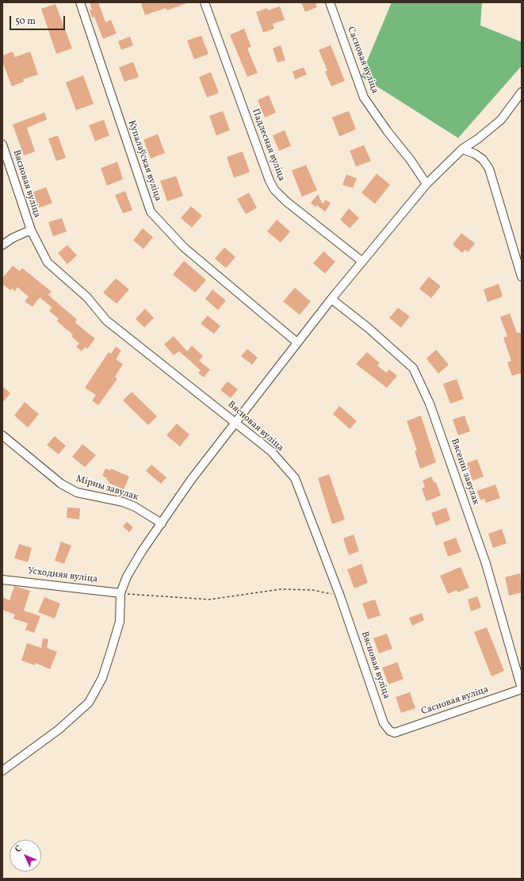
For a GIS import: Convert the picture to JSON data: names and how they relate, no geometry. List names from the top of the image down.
{
  "streets": {
    "street": [
      "Сасновая вуліца",
      "Падлесная вуліца",
      "Купалаўская вуліца",
      "Вясновая вуліца",
      "Вясенні завулак",
      "Мірны завулак",
      "Усходняя вуліца"
    ]
  },
  "crossings": [
    ["Сасновая вуліца", "Вясновая вуліца"],
    ["Сасновая вуліца", "Вясенні завулак"]
  ],
  "scale_bar": "50 m",
  "north": "top left"
}
